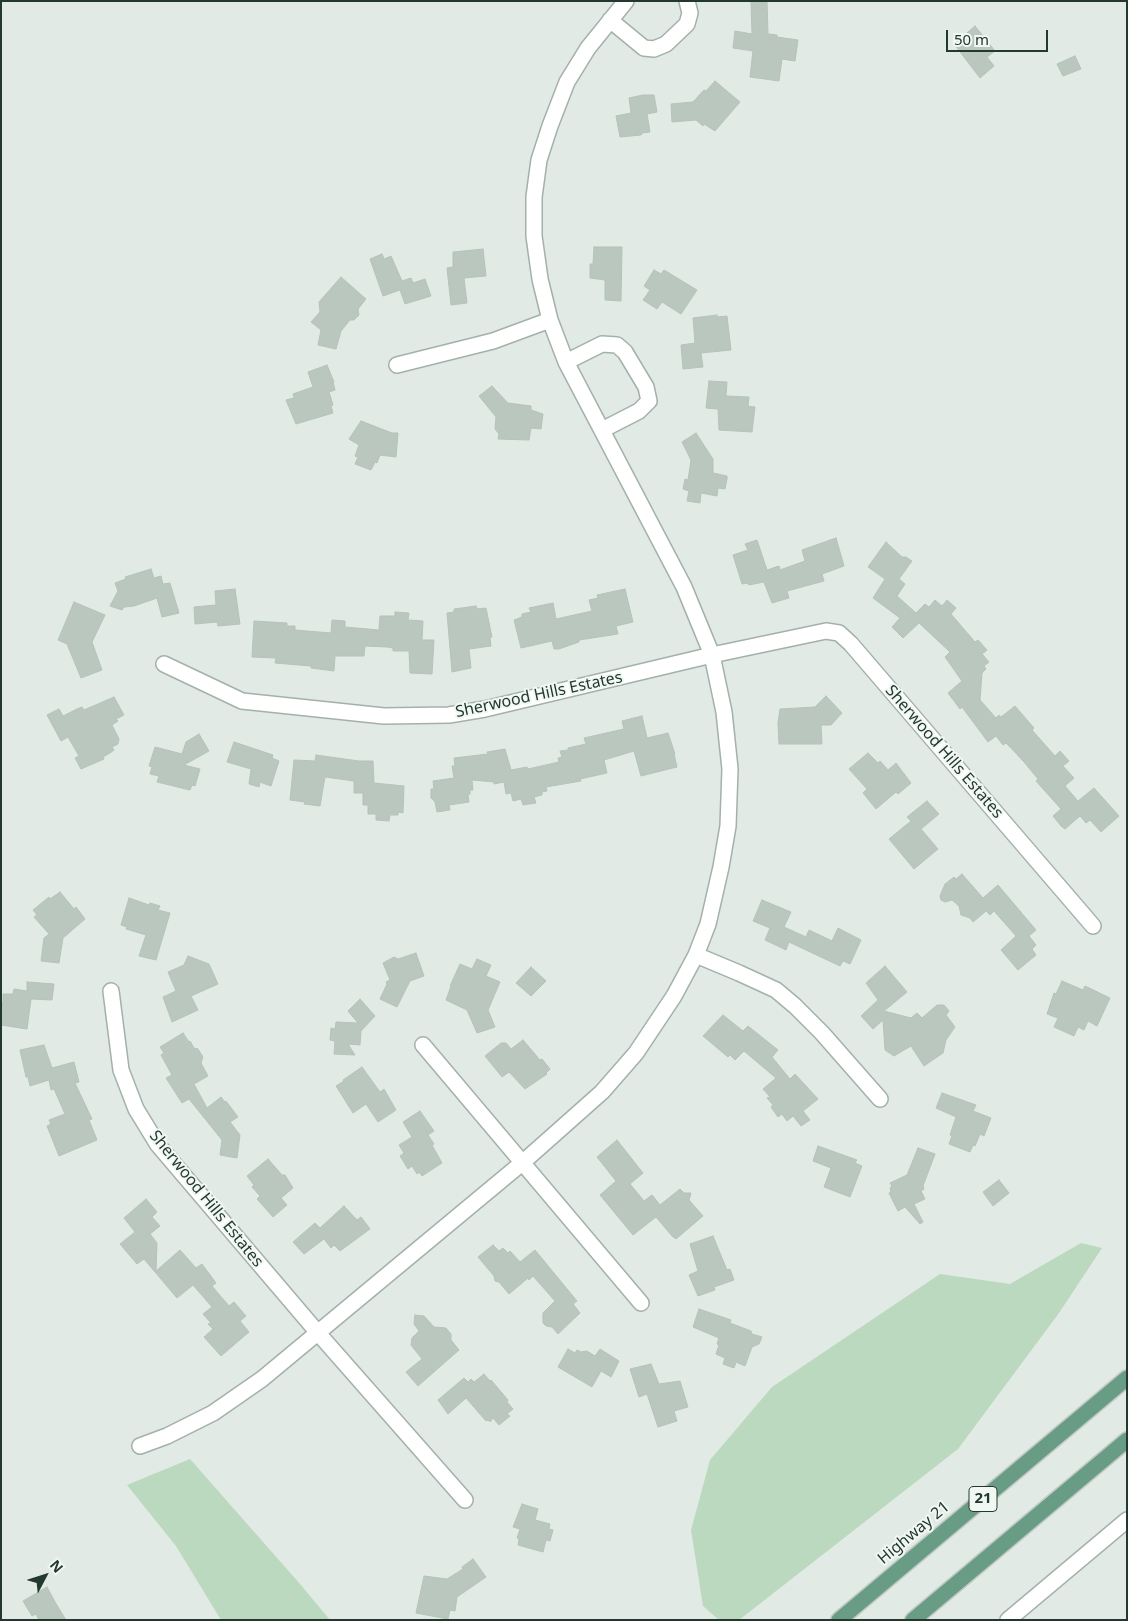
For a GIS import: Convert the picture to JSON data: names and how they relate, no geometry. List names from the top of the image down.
{
  "streets": {
    "main road": ["21", "Highway 21"],
    "street": ["Sherwood Hills Estates"]
  },
  "scale_bar": "50 m",
  "north": "top right"
}
